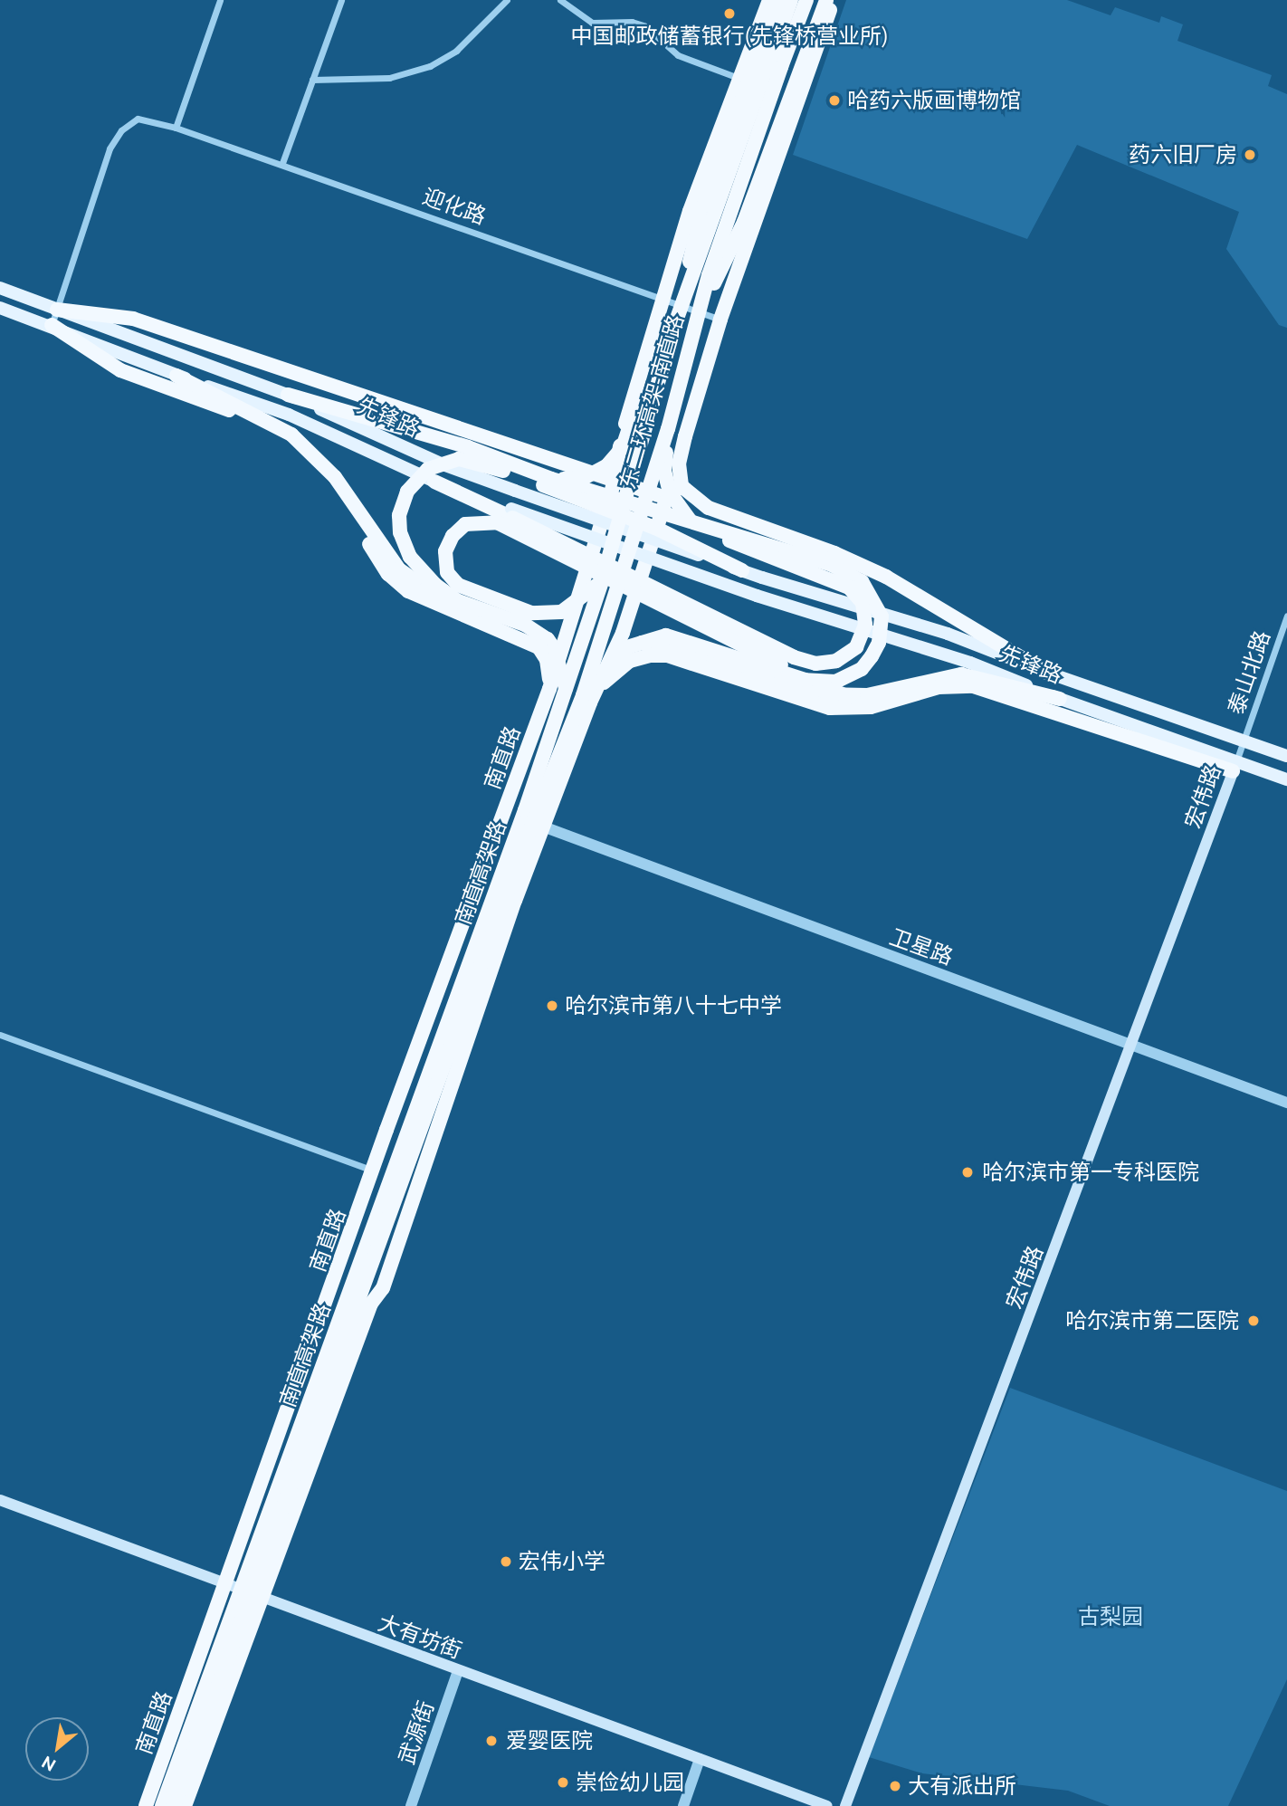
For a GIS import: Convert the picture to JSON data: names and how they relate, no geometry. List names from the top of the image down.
{
  "streets": {
    "highway": ["东二环高架-南直路", "南直路", "南直高架路"],
    "main road": ["先锋路", "宏伟路", "大有坊街"],
    "street": [
      "迎化路",
      "泰山北路",
      "卫星路",
      "武源街"
    ]
  },
  "crossings": [
    ["迎化路", "先锋路"],
    ["东二环高架-南直路", "南直高架路"],
    ["东二环高架-南直路", "卫星路"],
    ["先锋路", "泰山北路"],
    ["先锋路", "宏伟路"],
    ["泰山北路", "宏伟路"],
    ["南直路", "大有坊街"],
    ["宏伟路", "卫星路"],
    ["南直高架路", "卫星路"],
    ["大有坊街", "武源街"]
  ],
  "parks": ["古梨园"],
  "places": [
    "中国邮政储蓄银行(先锋桥营业所)",
    "哈药六版画博物馆",
    "药六旧厂房",
    "哈尔滨市第八十七中学",
    "哈尔滨市第一专科医院",
    "哈尔滨市第二医院",
    "宏伟小学",
    "爱婴医院",
    "崇俭幼儿园",
    "大有派出所"
  ],
  "north": "bottom left"
}
